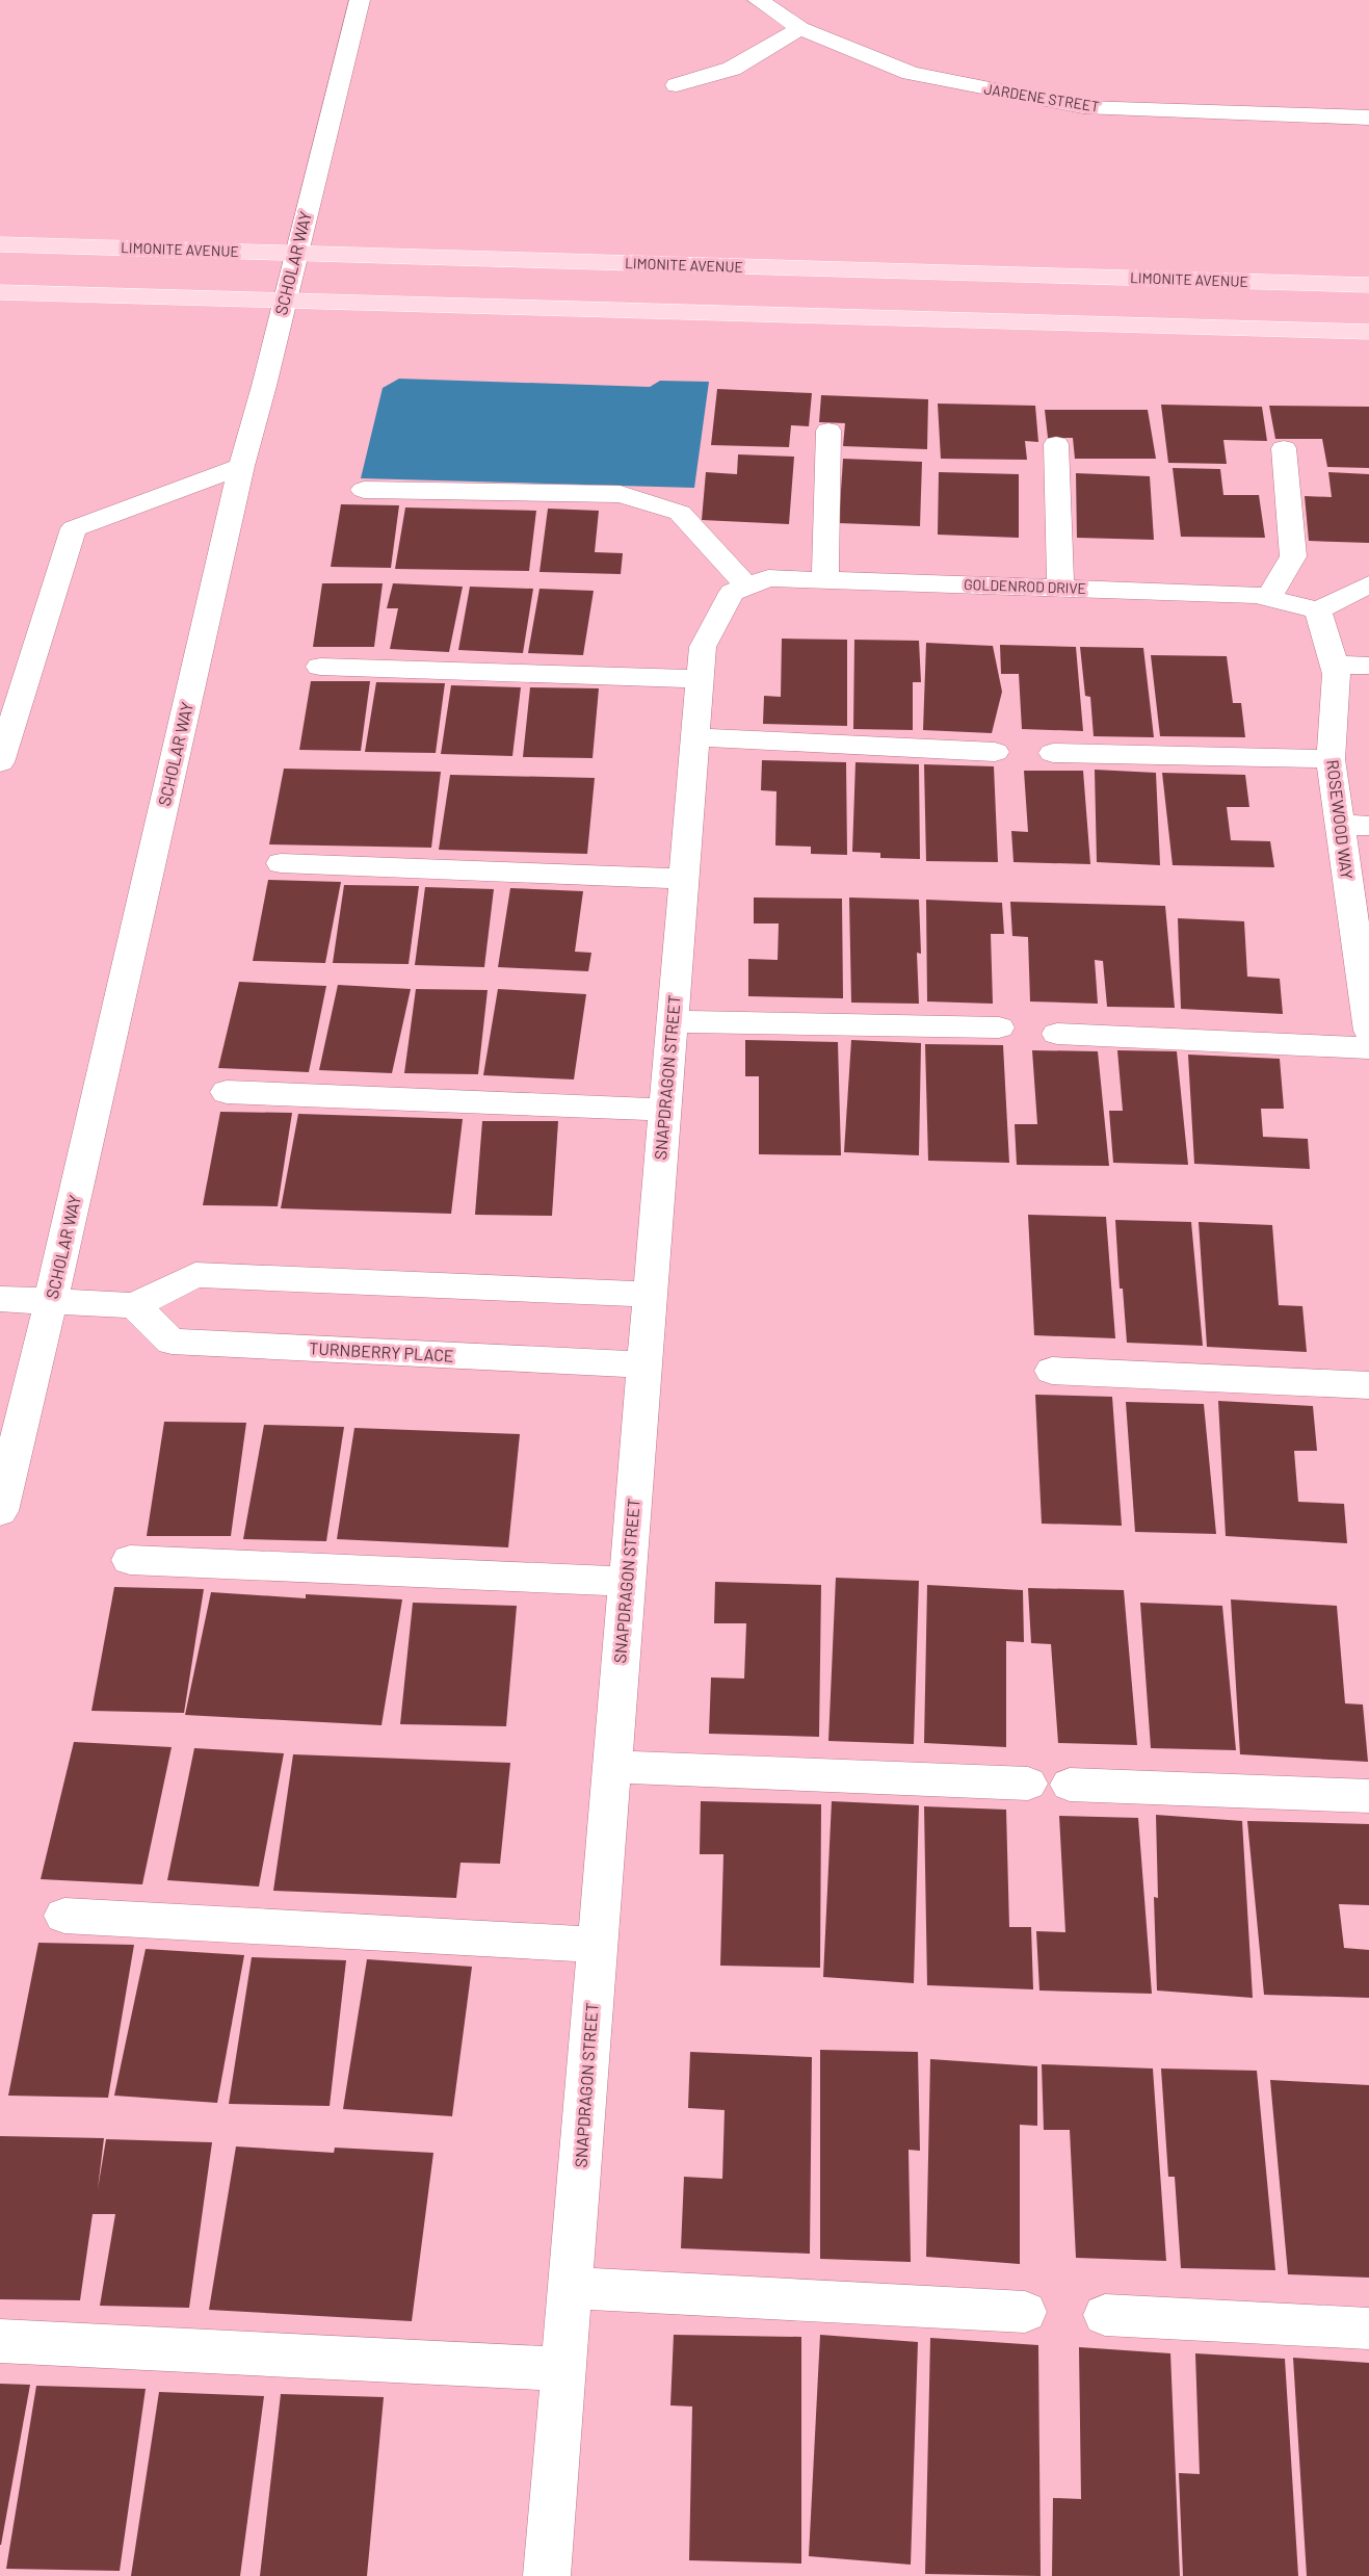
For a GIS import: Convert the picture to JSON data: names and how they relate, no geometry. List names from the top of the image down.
{
  "streets": {
    "main road": ["LIMONITE AVENUE"],
    "street": [
      "JARDENE STREET",
      "SCHOLAR WAY",
      "GOLDENROD DRIVE",
      "ROSEWOOD WAY",
      "SNAPDRAGON STREET",
      "TURNBERRY PLACE"
    ]
  },
  "crossings": [
    ["LIMONITE AVENUE", "SCHOLAR WAY"],
    ["GOLDENROD DRIVE", "ROSEWOOD WAY"],
    ["GOLDENROD DRIVE", "SNAPDRAGON STREET"],
    ["SNAPDRAGON STREET", "TURNBERRY PLACE"]
  ]
}
